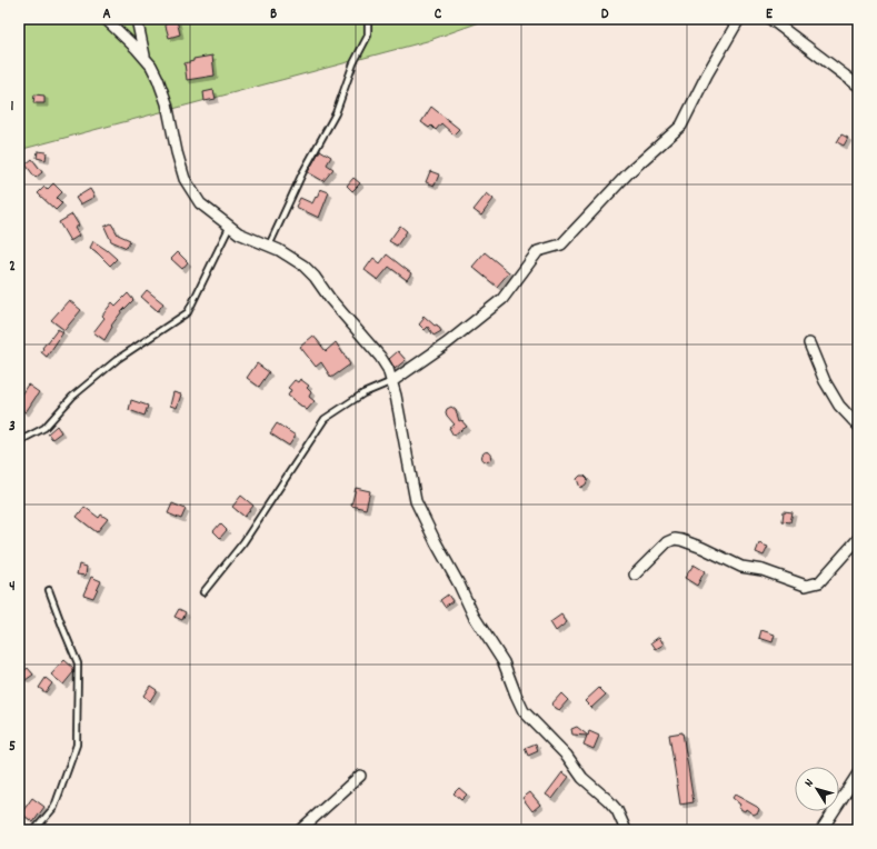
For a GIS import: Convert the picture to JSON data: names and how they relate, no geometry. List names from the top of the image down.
{
  "north": "top left",
  "grid": {
    "columns": [
      "A",
      "B",
      "C",
      "D",
      "E"
    ],
    "rows": [
      "1",
      "2",
      "3",
      "4",
      "5"
    ]
  }
}
